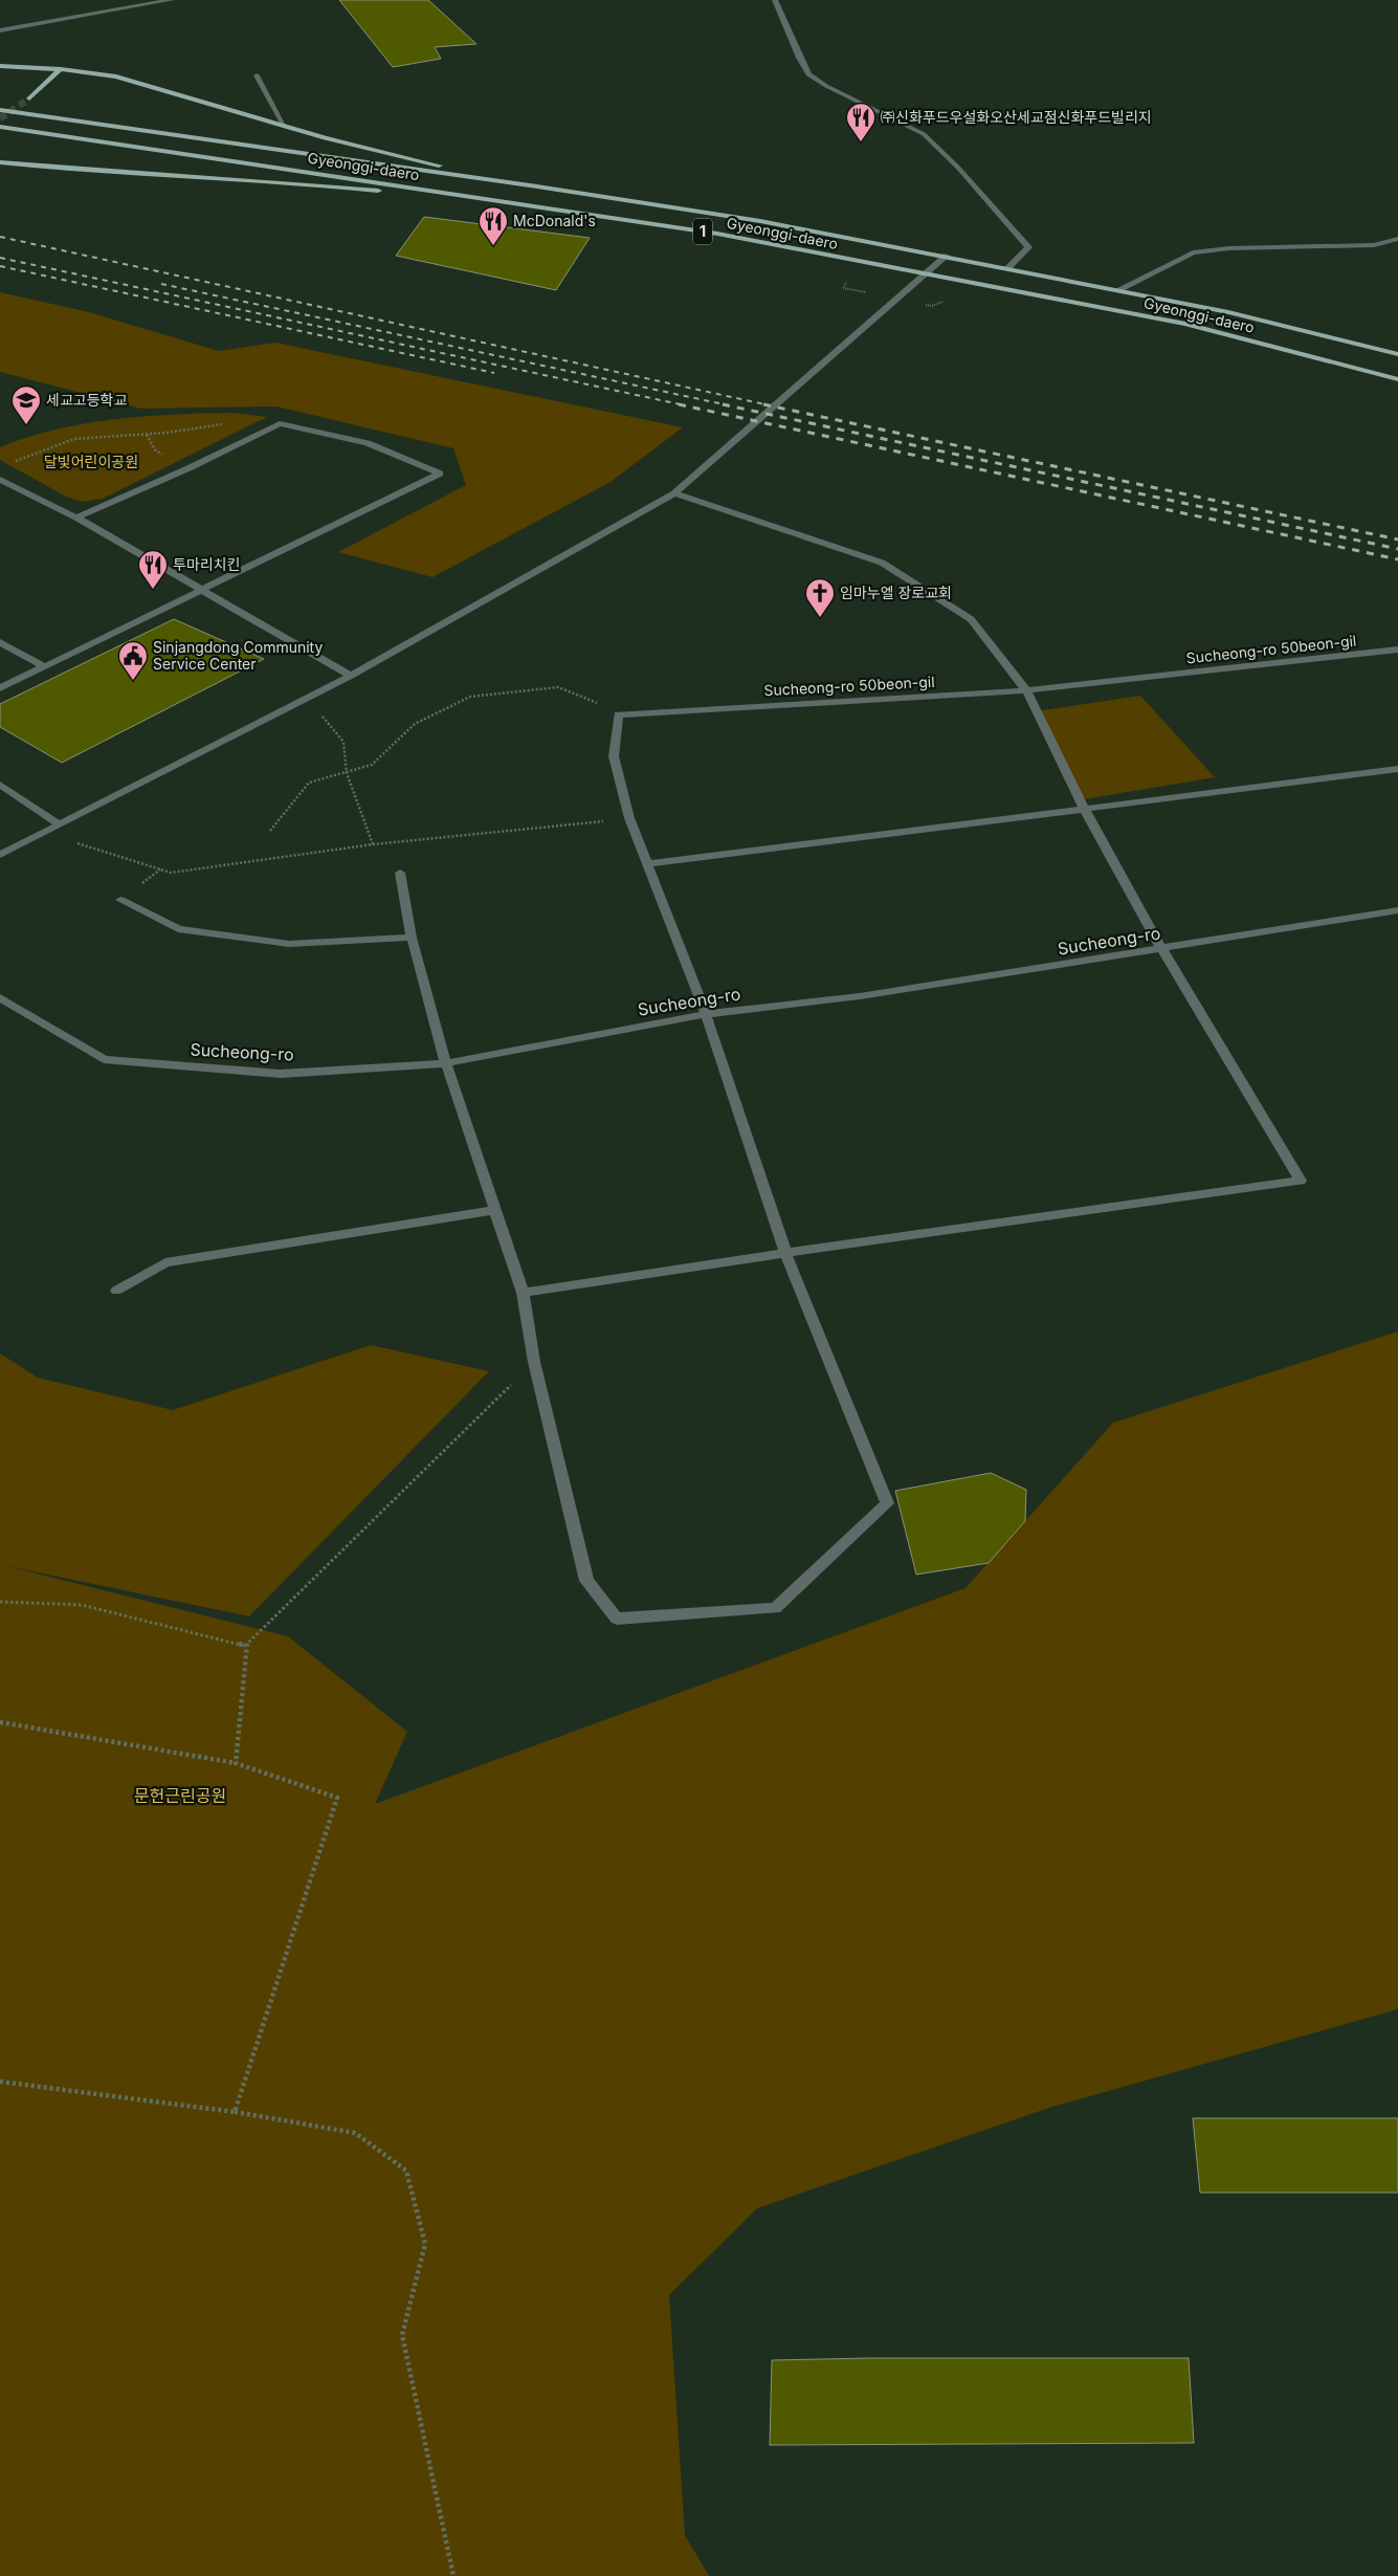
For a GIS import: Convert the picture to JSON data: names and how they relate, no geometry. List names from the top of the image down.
{
  "streets": {
    "main road": ["Gyeonggi-daero", "1"],
    "street": ["Sucheong-ro 50beon-gil", "Sucheong-ro"]
  },
  "parks": ["달빛어린이공원", "문헌근린공원"],
  "places": {
    "restaurant": ["㈜신화푸드우설화오산세교점신화푸드빌리지", "McDonald's", "투마리치킨"],
    "school or university": ["세교고등학교"],
    "church": ["임마누엘 장로교회"],
    "public building": ["Sinjangdong Community Service Center"]
  }
}
